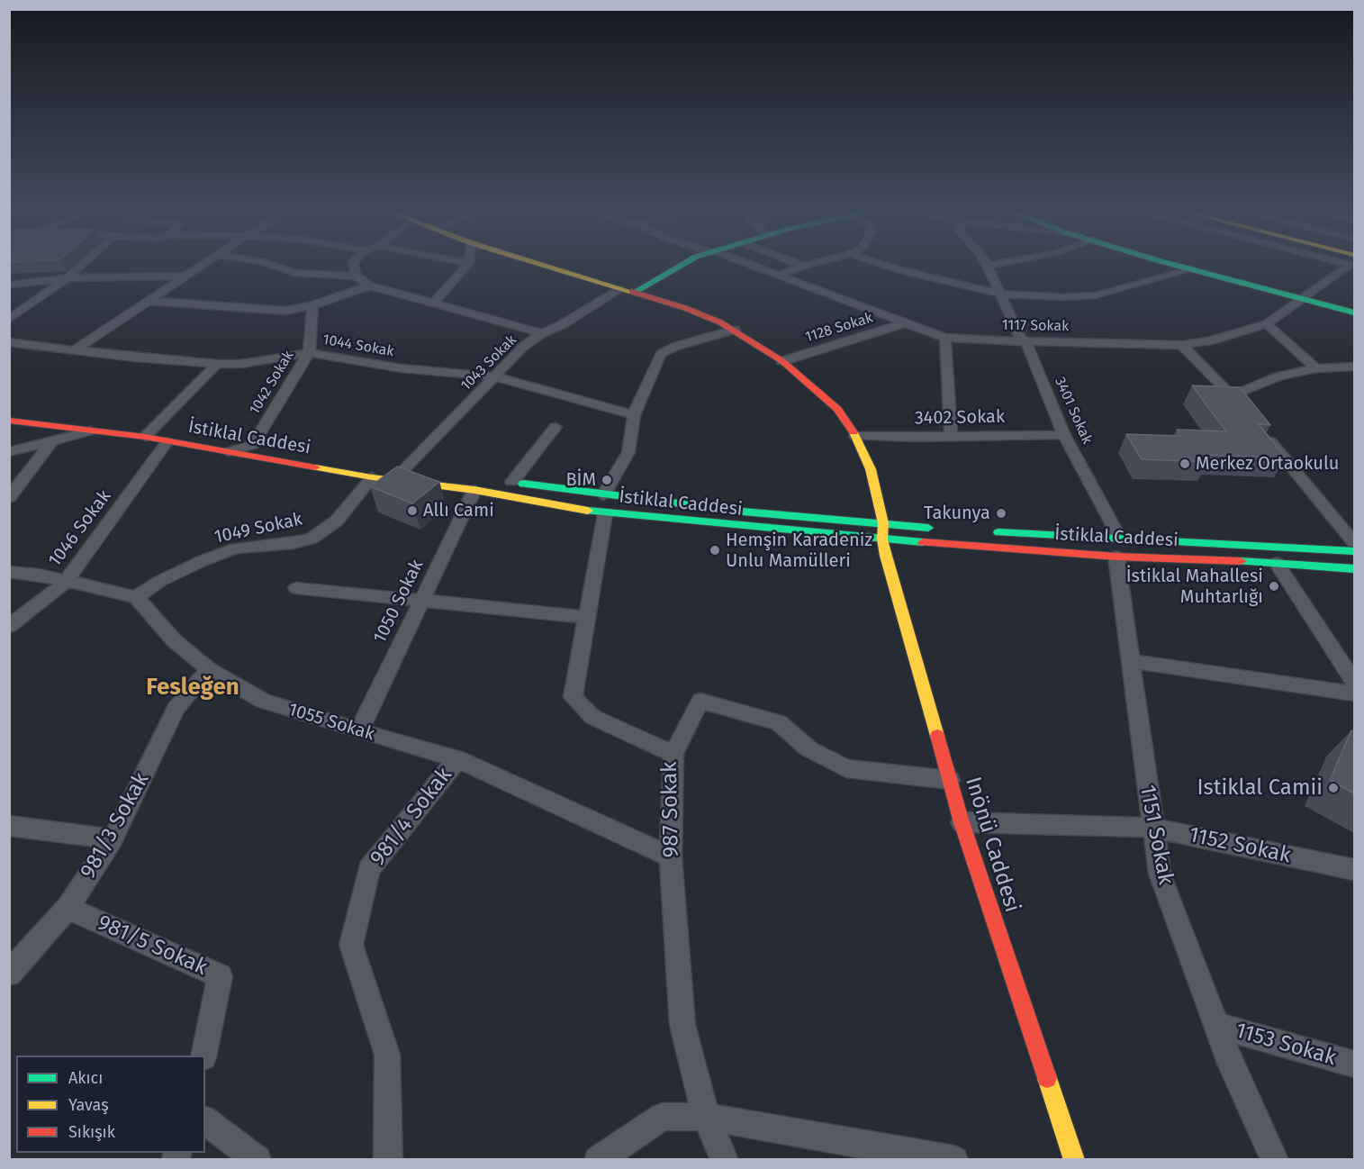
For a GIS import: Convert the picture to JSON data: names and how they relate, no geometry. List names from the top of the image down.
{
  "streets": {
    "main road": ["İstiklal Caddesi", "Inönü Caddesi"],
    "street": [
      "1117 Sokak",
      "1128 Sokak",
      "1044 Sokak",
      "1043 Sokak",
      "1042 Sokak",
      "3401 Sokak",
      "3402 Sokak",
      "1046 Sokak",
      "1049 Sokak",
      "1050 Sokak",
      "1055 Sokak",
      "987 Sokak",
      "981/4 Sokak",
      "981/3 Sokak",
      "1151 Sokak",
      "1152 Sokak",
      "981/5 Sokak",
      "1153 Sokak"
    ]
  },
  "crossings": [
    ["1117 Sokak", "1128 Sokak"],
    ["1117 Sokak", "3401 Sokak"],
    ["1128 Sokak", "Inönü Caddesi"],
    ["1044 Sokak", "1043 Sokak"],
    ["1044 Sokak", "1042 Sokak"],
    ["1044 Sokak", "987 Sokak"],
    ["1043 Sokak", "İstiklal Caddesi"],
    ["1043 Sokak", "Inönü Caddesi"],
    ["1042 Sokak", "İstiklal Caddesi"],
    ["3401 Sokak", "3402 Sokak"],
    ["3401 Sokak", "İstiklal Caddesi"],
    ["3401 Sokak", "1151 Sokak"],
    ["3402 Sokak", "Inönü Caddesi"],
    ["İstiklal Caddesi", "1046 Sokak"],
    ["İstiklal Caddesi", "1049 Sokak"],
    ["İstiklal Caddesi", "1050 Sokak"],
    ["İstiklal Caddesi", "987 Sokak"],
    ["İstiklal Caddesi", "1151 Sokak"],
    ["İstiklal Caddesi", "Inönü Caddesi"],
    ["1049 Sokak", "1055 Sokak"],
    ["1050 Sokak", "1055 Sokak"],
    ["1055 Sokak", "987 Sokak"],
    ["1055 Sokak", "981/4 Sokak"],
    ["1055 Sokak", "981/3 Sokak"],
    ["987 Sokak", "Inönü Caddesi"],
    ["981/3 Sokak", "981/5 Sokak"],
    ["1151 Sokak", "1152 Sokak"],
    ["1151 Sokak", "1153 Sokak"],
    ["Inönü Caddesi", "1152 Sokak"]
  ],
  "districts": ["Fesleğen"],
  "places": [
    "Merkez Ortaokulu",
    "BİM",
    "Allı Cami",
    "Takunya",
    "Hemşin Karadeniz Unlu Mamülleri",
    "İstiklal Mahallesi Muhtarlığı",
    "Istiklal Camii"
  ],
  "legend": ["Akıcı", "Yavaş", "Sıkışık"]
}
